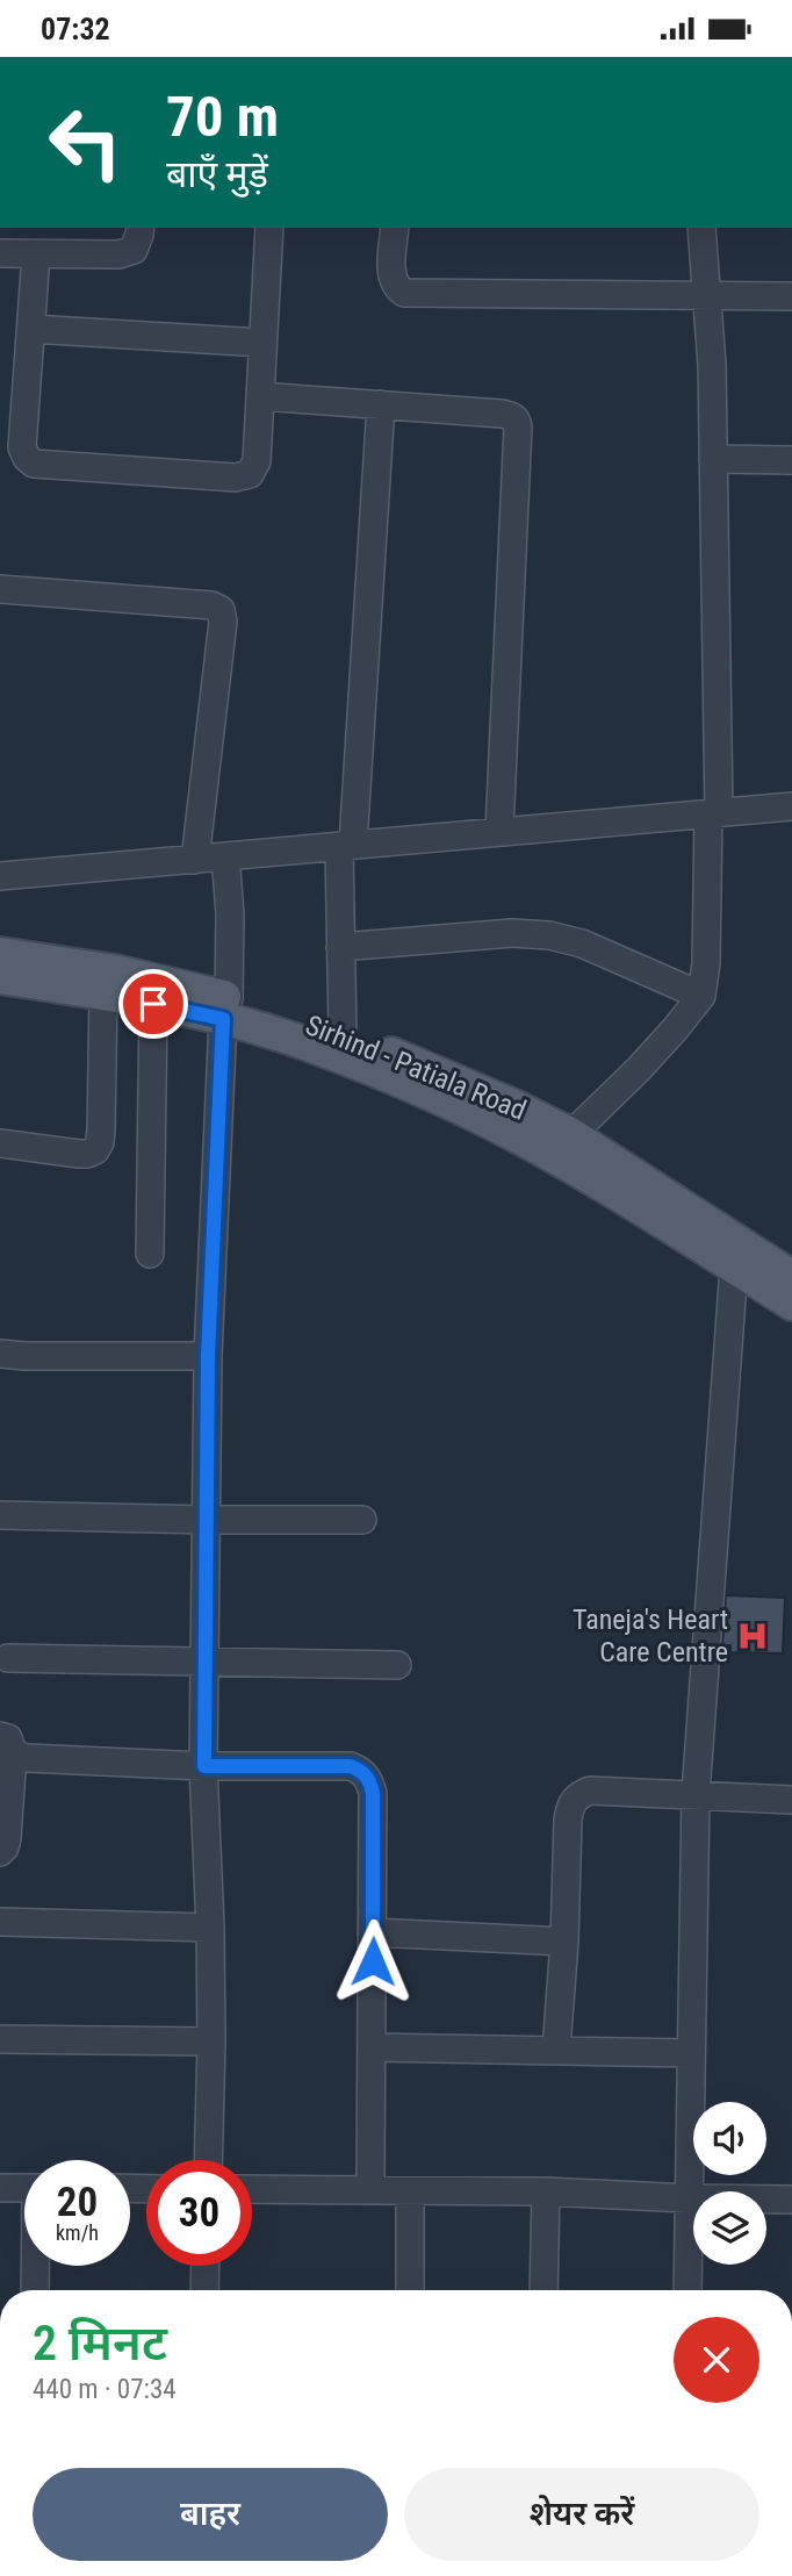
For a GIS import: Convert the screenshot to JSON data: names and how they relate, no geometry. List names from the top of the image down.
{
  "streets": {
    "main road": ["Sirhind - Patiala Road"]
  },
  "places": {
    "hospital": ["Taneja's Heart Care Centre"]
  },
  "page": {
    "status": "07:32",
    "turn": ["70 m", "बाएँ मुड़ें"],
    "speed": "20 km/h",
    "limit": "30",
    "heading": ["2 मिनट", "440 m · 07:34"],
    "buttons": ["बाहर", "शेयर करें"]
  }
}
